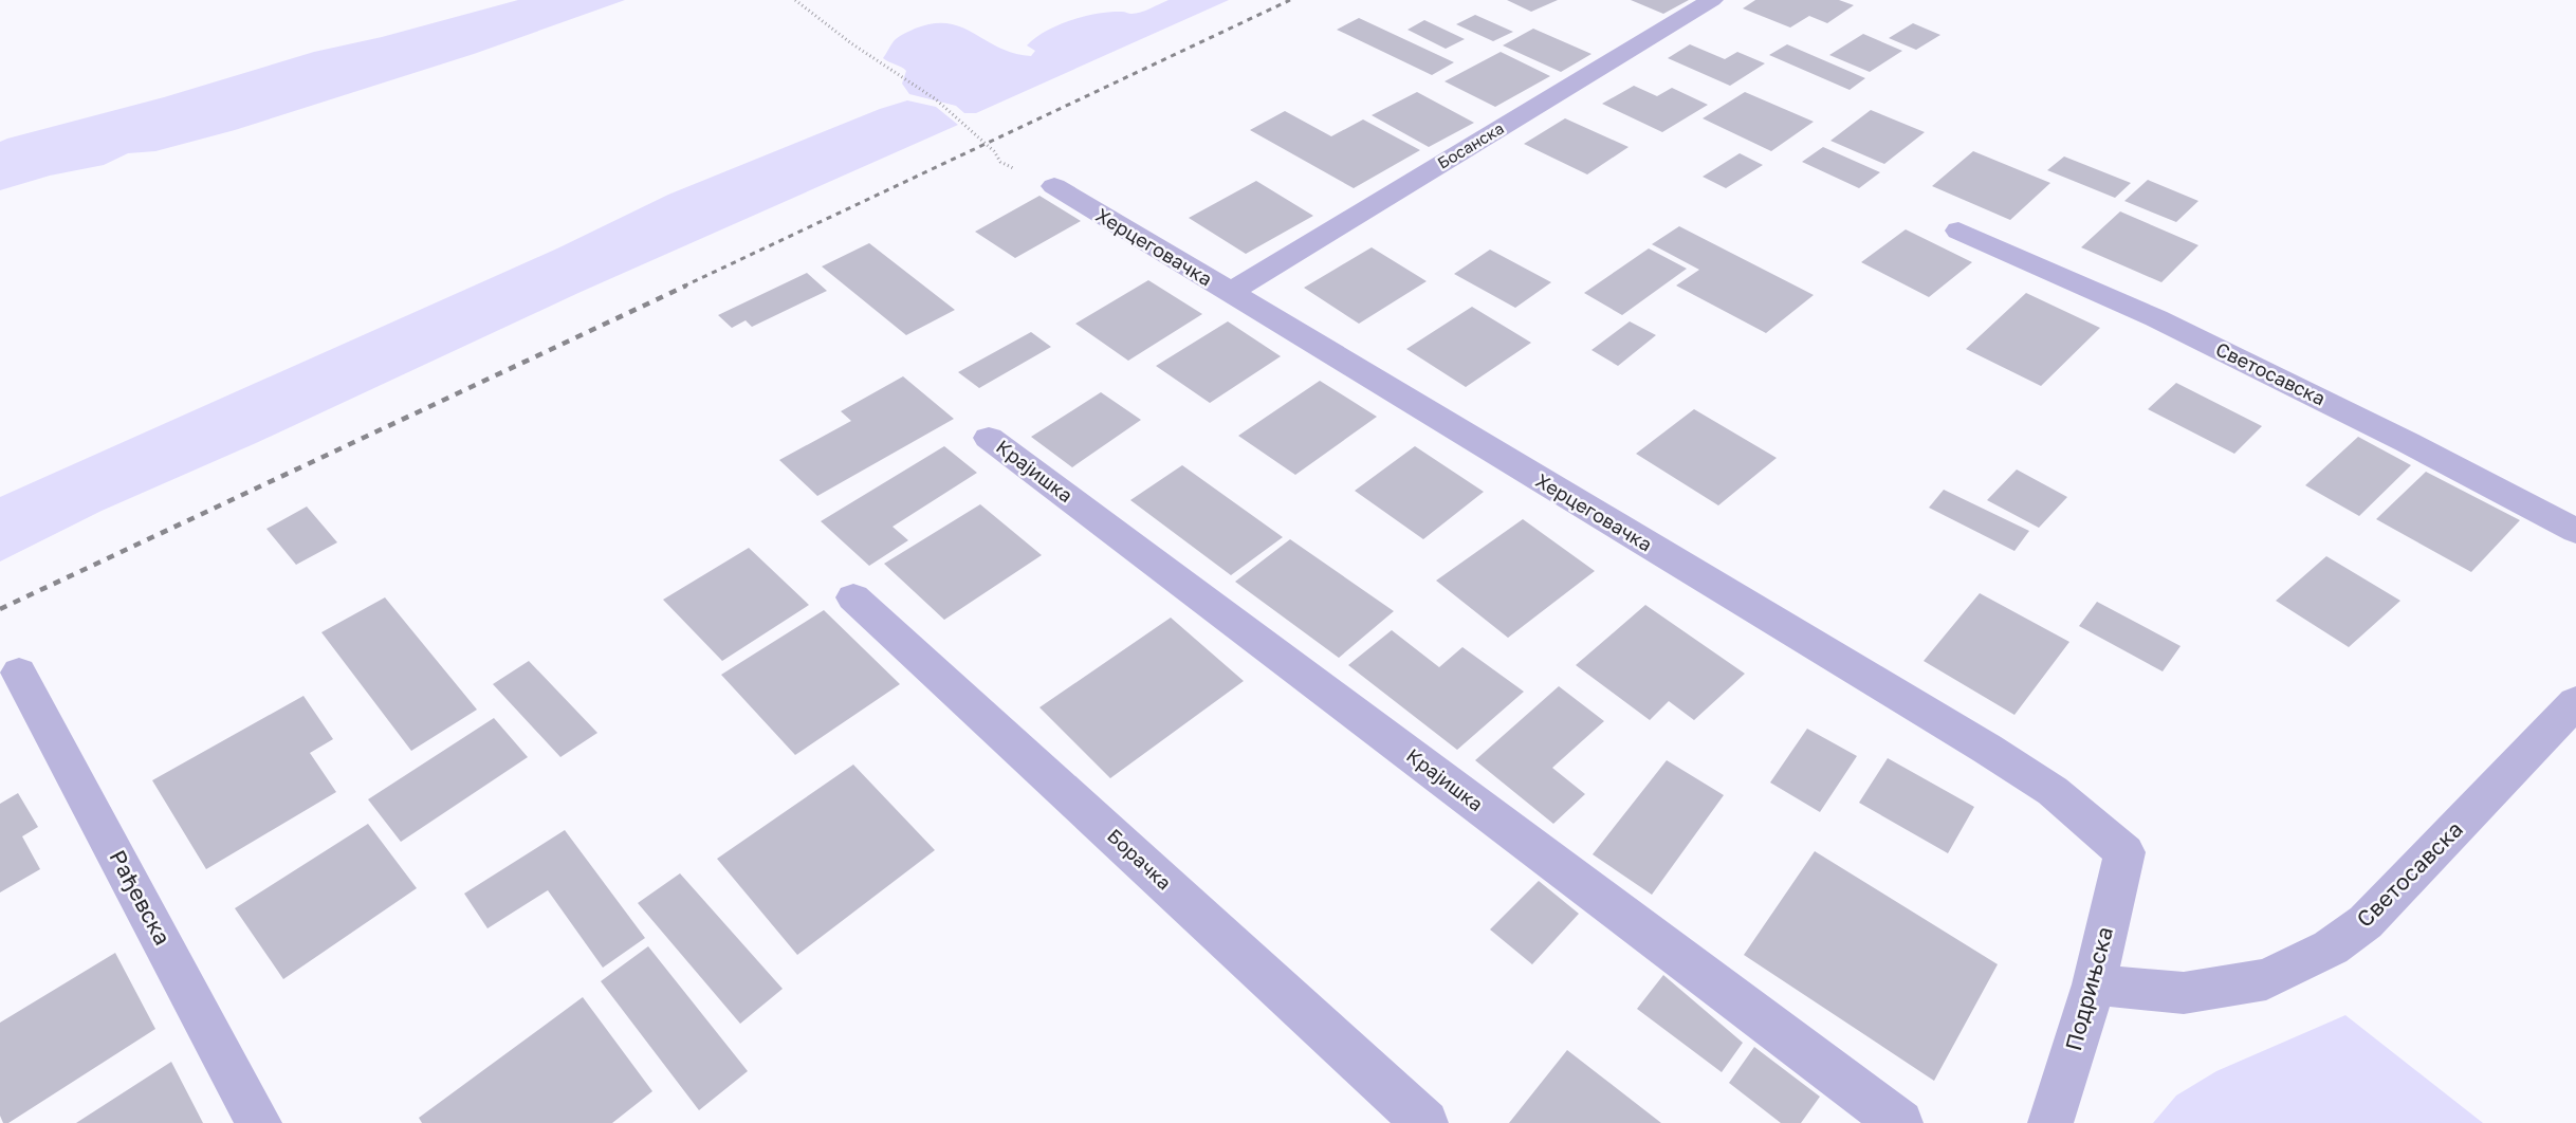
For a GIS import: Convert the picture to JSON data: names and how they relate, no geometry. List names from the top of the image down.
{
  "streets": {
    "street": [
      "Босанска",
      "Херцеговачка",
      "Светосавска",
      "Крајишка",
      "Борачка",
      "Рађевска",
      "Подрињска"
    ]
  },
  "crossings": [
    ["Босанска", "Херцеговачка"],
    ["Херцеговачка", "Подрињска"],
    ["Светосавска", "Подрињска"]
  ]
}
